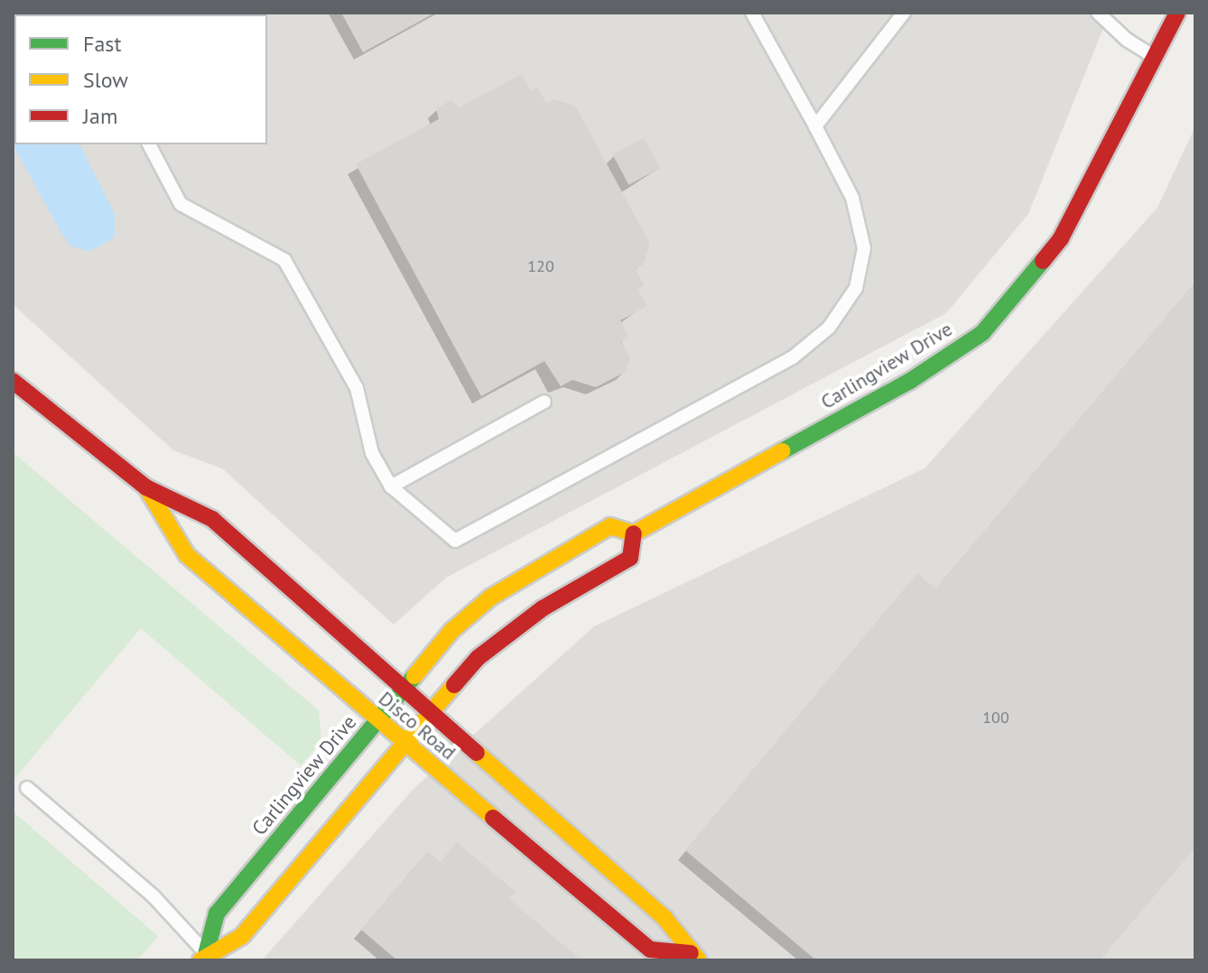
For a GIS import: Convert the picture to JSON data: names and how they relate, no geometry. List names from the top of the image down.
{
  "streets": {
    "main road": ["Carlingview Drive", "Disco Road"]
  },
  "crossings": [
    ["Carlingview Drive", "Disco Road"]
  ],
  "house_numbers": ["120", "100"],
  "legend": ["Fast", "Slow", "Jam"]
}
